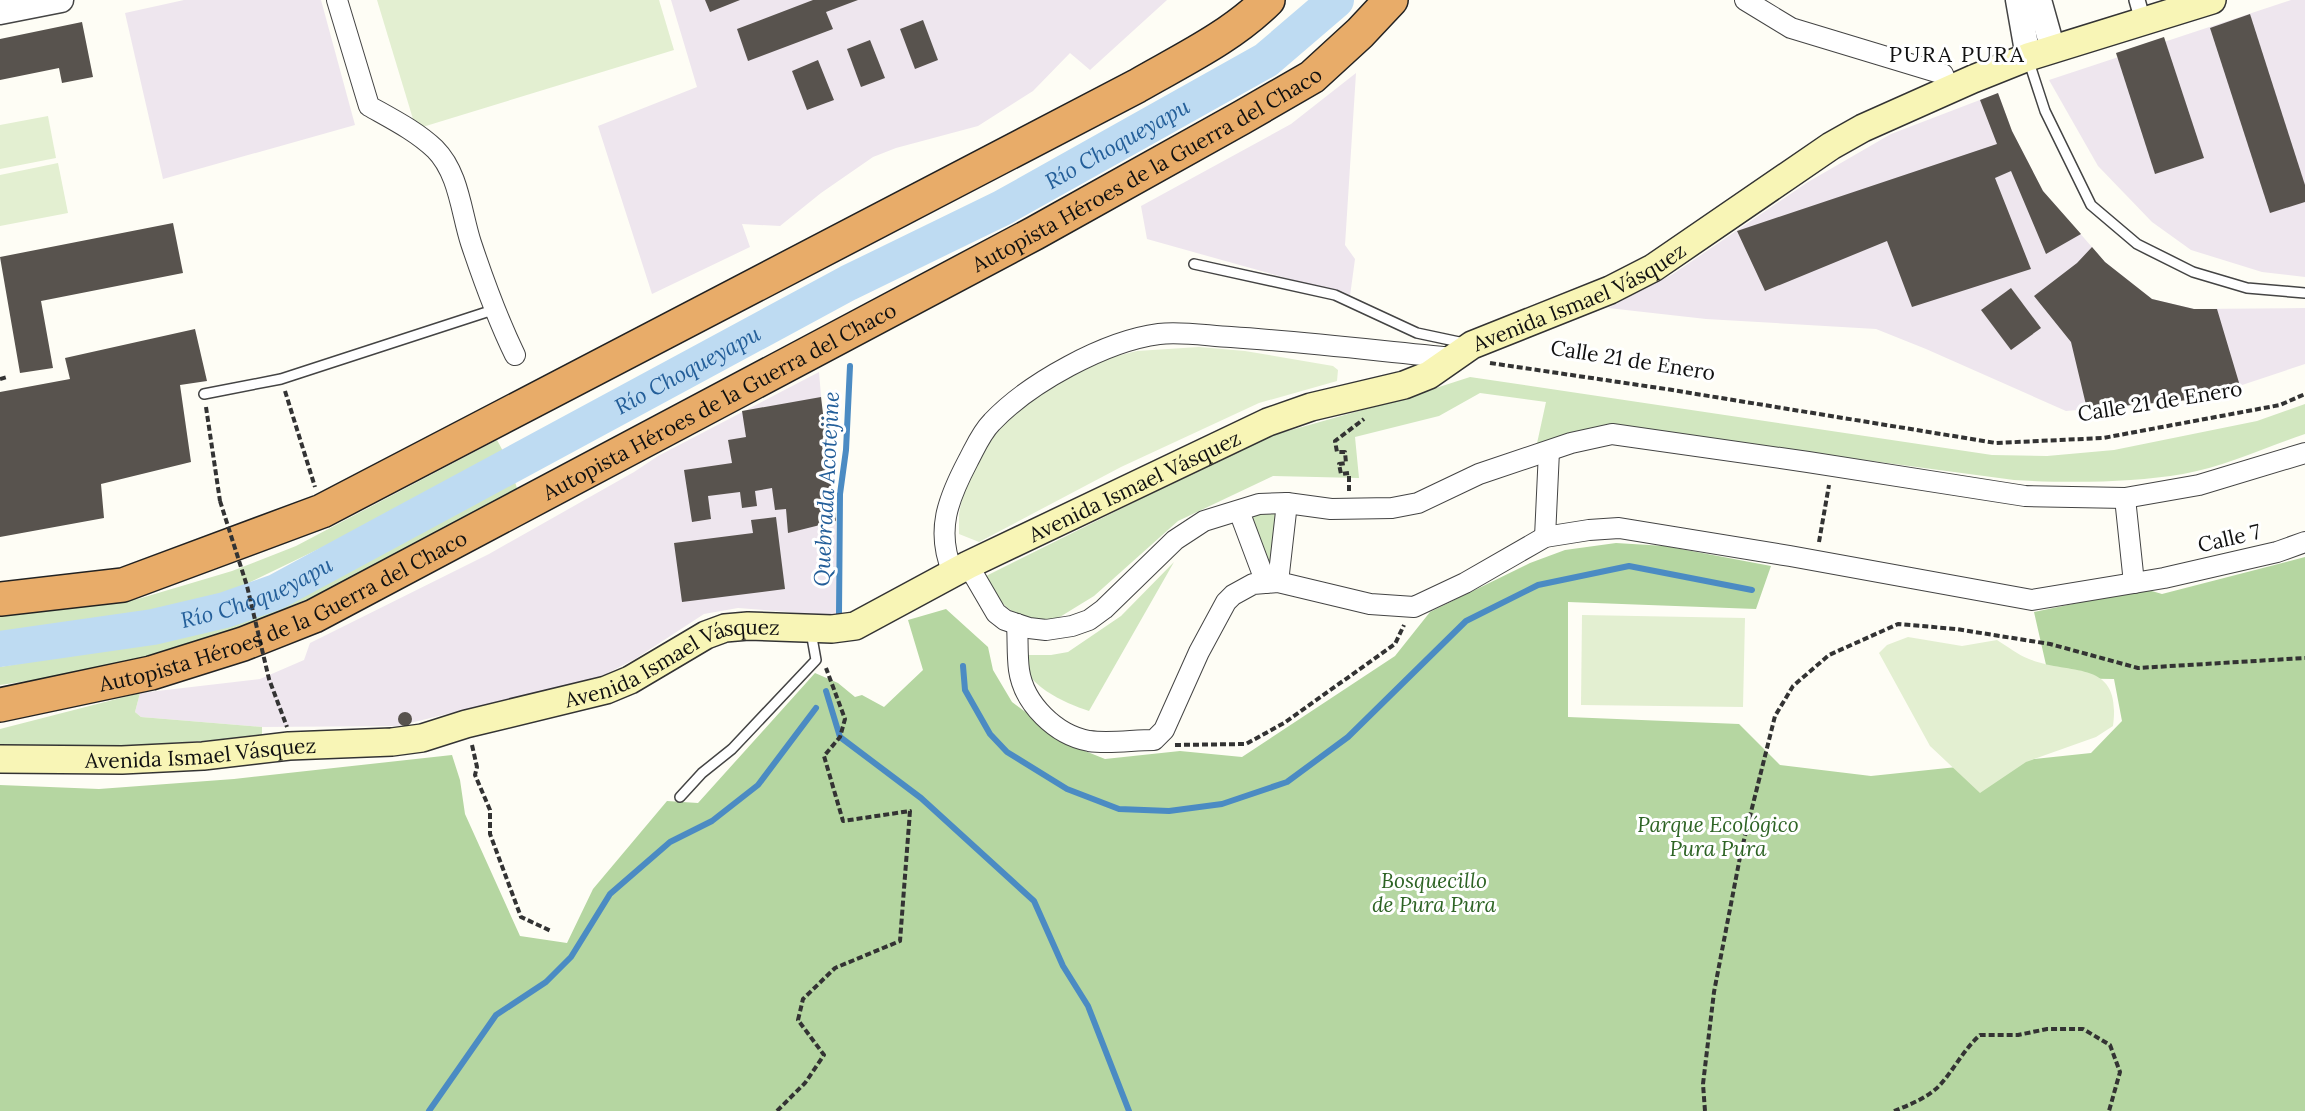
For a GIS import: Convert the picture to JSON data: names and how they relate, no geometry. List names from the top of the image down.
{
  "streets": {
    "highway": ["Autopista Héroes de la Guerra del Chaco"],
    "main road": ["Avenida Ismael Vásquez"],
    "street": ["Calle 7"],
    "path": ["Calle 21 de Enero"]
  },
  "crossings": [
    ["Avenida Ismael Vásquez", "Calle 21 de Enero"]
  ],
  "districts": ["PURA PURA"],
  "water": ["Río Choqueyapu", "Quebrada Acotejine"],
  "parks": ["Parque Ecológico Pura Pura", "Bosquecillo de Pura Pura"]
}
